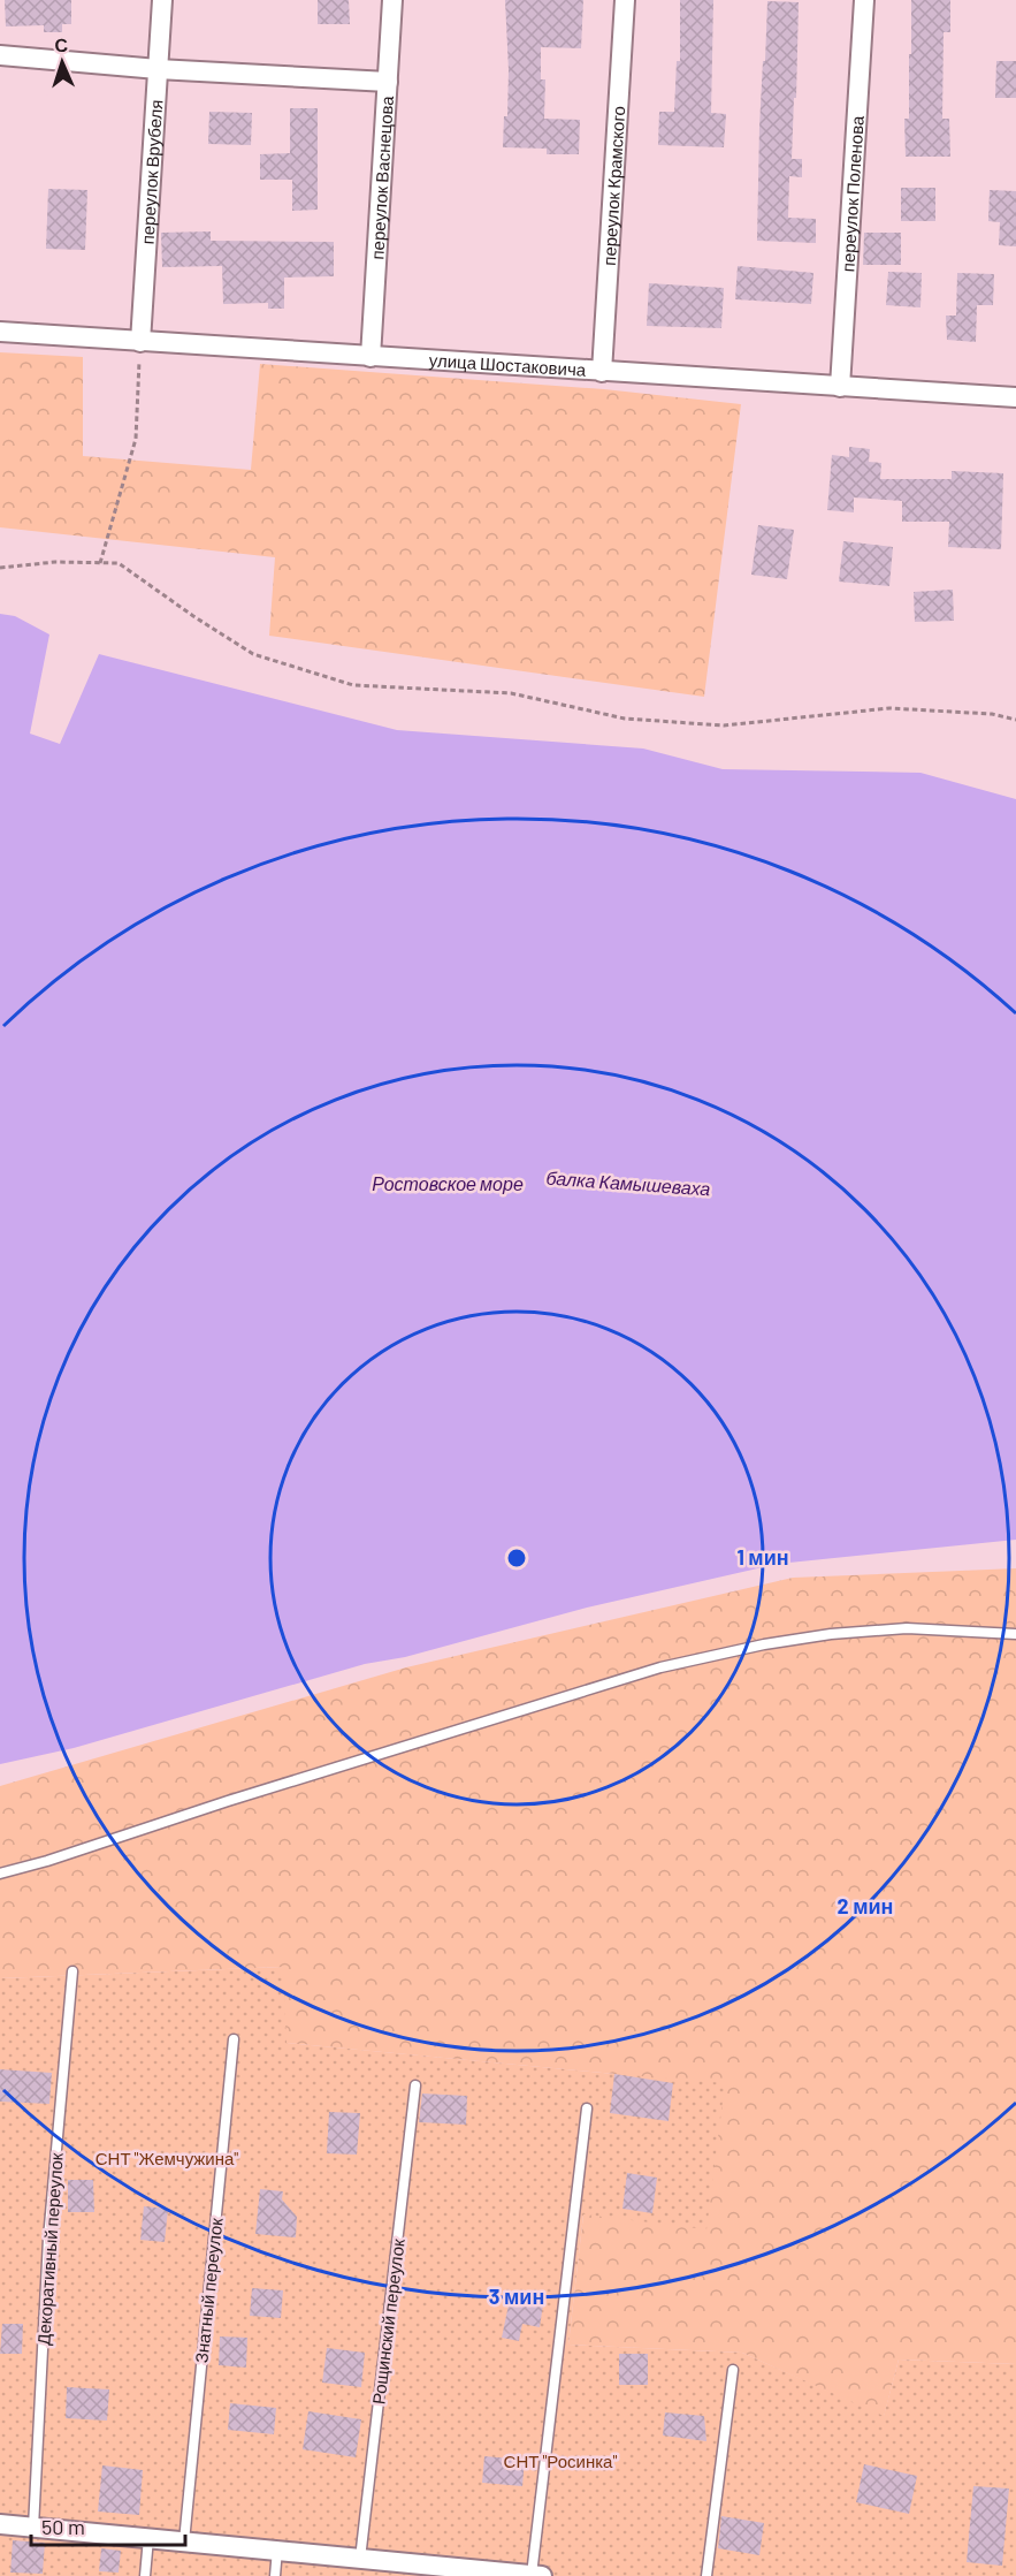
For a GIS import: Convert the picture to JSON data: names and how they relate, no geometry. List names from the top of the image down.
{
  "streets": {
    "street": [
      "переулок Врубеля",
      "переулок Васнецова",
      "переулок Крамского",
      "переулок Поленова",
      "улица Шостаковича"
    ],
    "lane": ["Декоративный переулок", "Знатный переулок", "Рощинский переулок"]
  },
  "crossings": [
    ["переулок Врубеля", "улица Шостаковича"],
    ["переулок Васнецова", "улица Шостаковича"],
    ["переулок Крамского", "улица Шостаковича"],
    ["переулок Поленова", "улица Шостаковича"]
  ],
  "water": ["Ростовское море", "балка Камышеваха"],
  "parks": ["СНТ \"Жемчужина\"", "СНТ \"Росинка\""],
  "scale_bar": "50 m",
  "north": "top",
  "rings": ["1 мин", "2 мин", "3 мин"]
}
